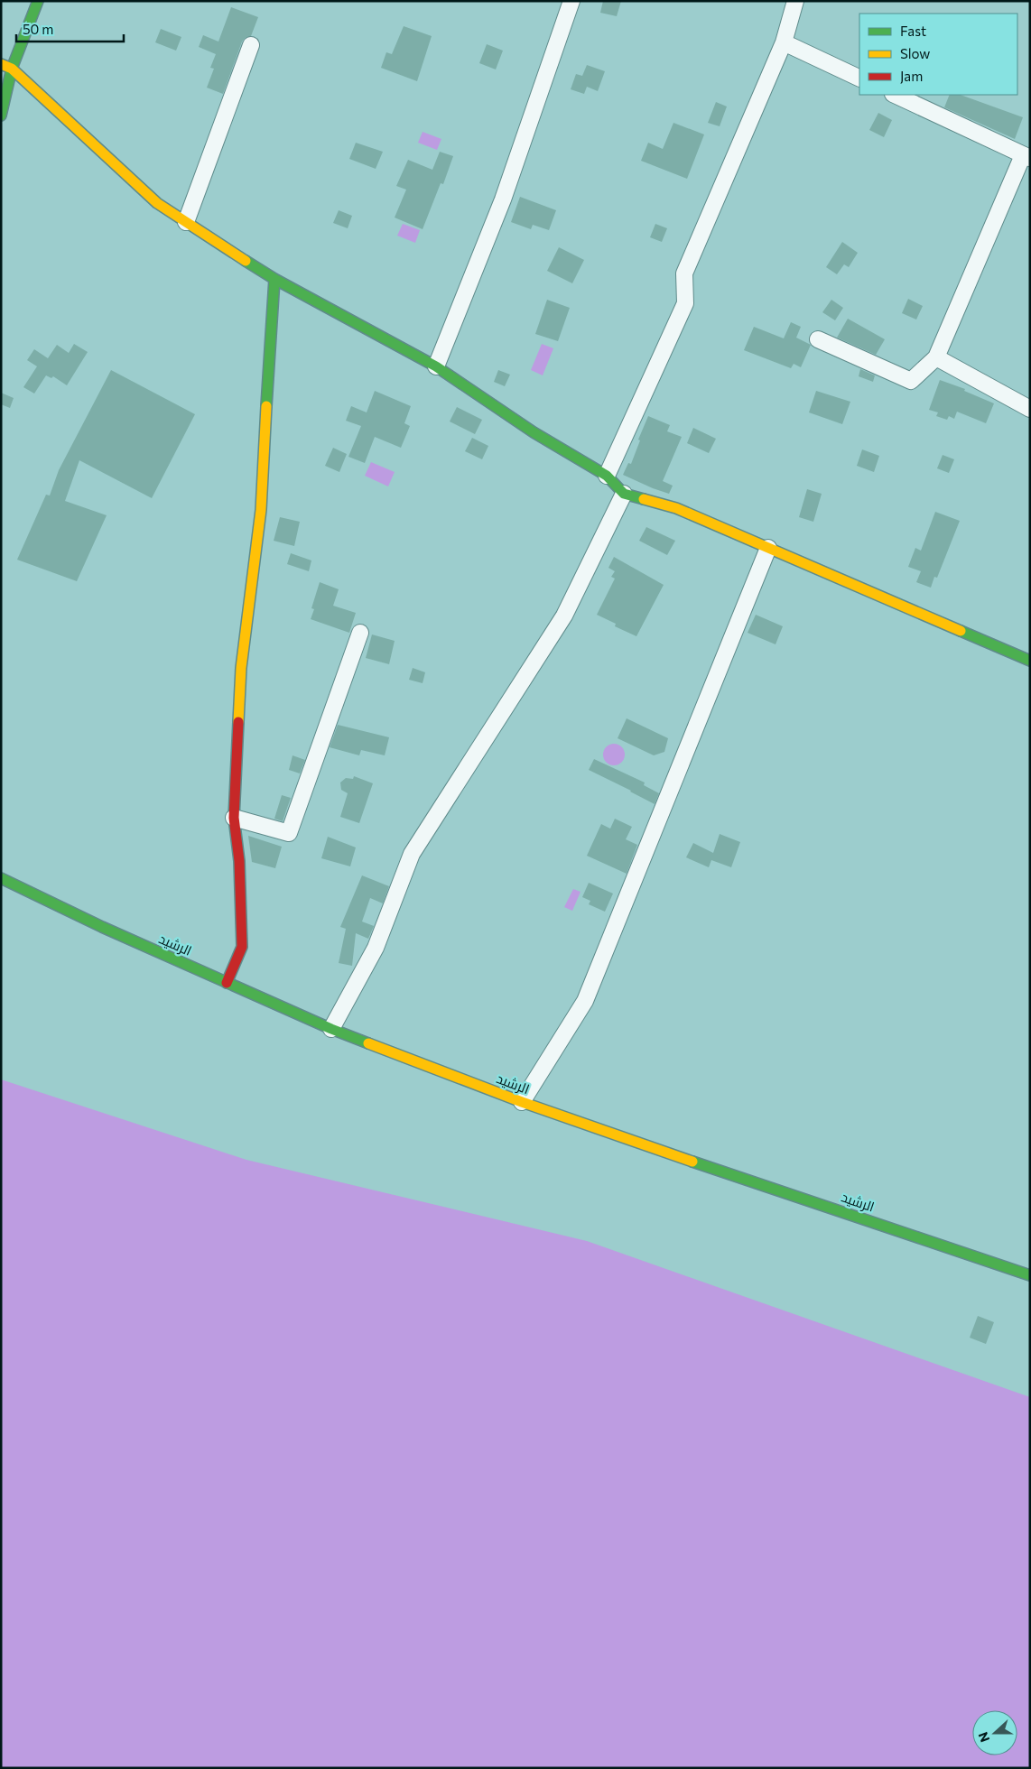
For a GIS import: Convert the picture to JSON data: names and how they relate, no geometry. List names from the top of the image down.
{
  "streets": {
    "street": ["الرشيد"]
  },
  "legend": ["Fast", "Slow", "Jam"],
  "scale_bar": "50 m",
  "north": "left"
}
